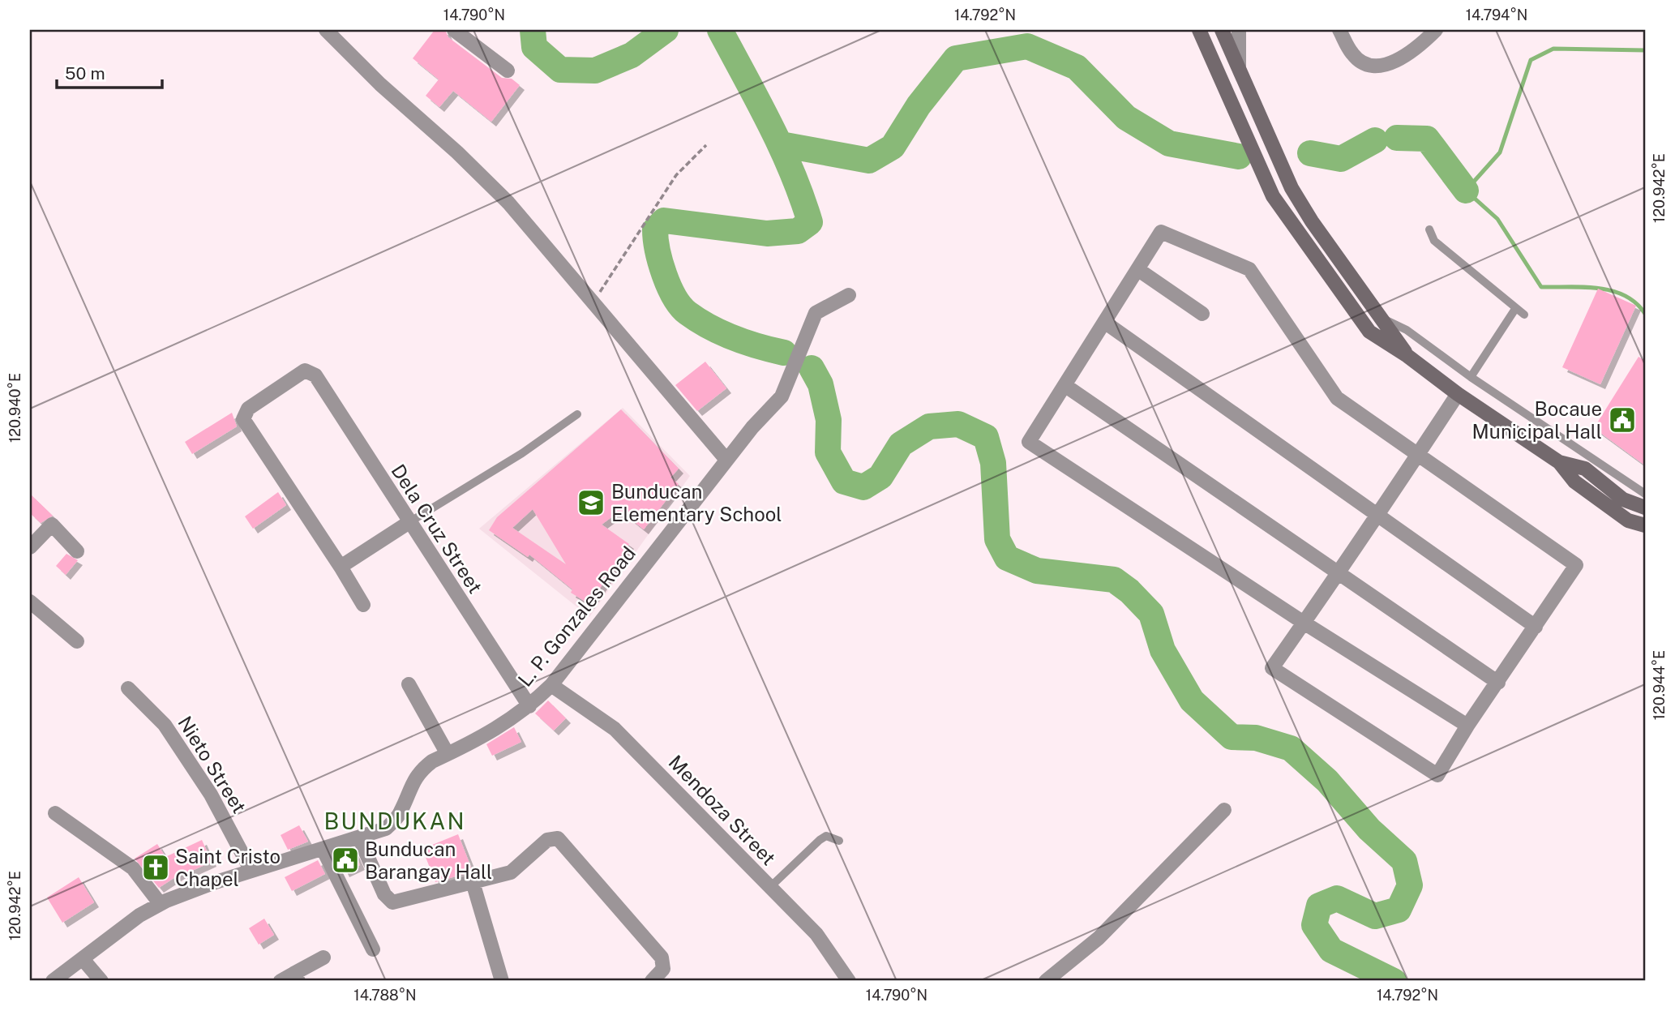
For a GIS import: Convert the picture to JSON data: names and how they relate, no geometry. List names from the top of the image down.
{
  "streets": {
    "street": [
      "Dela Cruz Street",
      "L. P. Gonzales Road",
      "Nieto Street",
      "Mendoza Street"
    ]
  },
  "crossings": [
    ["Dela Cruz Street", "L. P. Gonzales Road"],
    ["L. P. Gonzales Road", "Nieto Street"],
    ["L. P. Gonzales Road", "Mendoza Street"]
  ],
  "districts": ["BUNDUKAN"],
  "places": {
    "public building": ["Bocaue Municipal Hall", "Bunducan Barangay Hall"],
    "school or university": ["Bunducan Elementary School"],
    "church": ["Saint Cristo Chapel"]
  },
  "scale_bar": "50 m",
  "coordinates": [
    "14.790°N",
    "14.792°N",
    "14.794°N",
    "120.942°E",
    "120.940°E",
    "120.944°E",
    "14.788°N"
  ]
}
